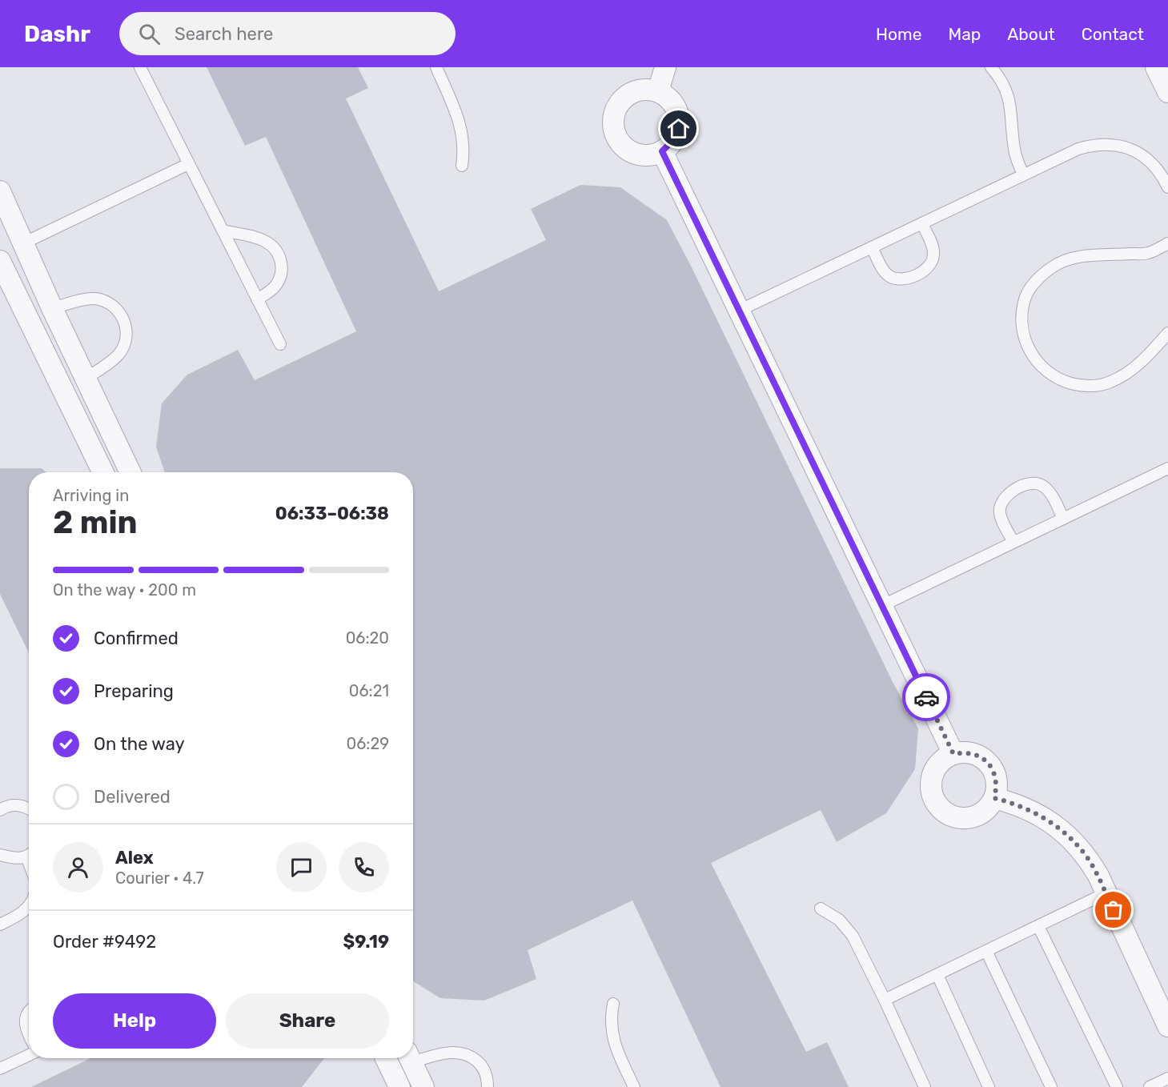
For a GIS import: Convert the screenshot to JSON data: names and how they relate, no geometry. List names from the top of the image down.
{
  "page": {
    "header": "Dashr",
    "search": "Search here",
    "nav": [
      "Home",
      "Map",
      "About",
      "Contact"
    ],
    "heading": ["2 min", "Arriving in", "06:33–06:38"],
    "panel": [
      "Alex",
      "Courier · 4.7",
      "Order #9492",
      "$9.19"
    ],
    "bar": "On the way · 200 m",
    "list": [
      ["Confirmed", "06:20"],
      ["Preparing", "06:21"],
      ["On the way", "06:29"],
      "Delivered"
    ],
    "buttons": ["Help", "Share"]
  }
}
